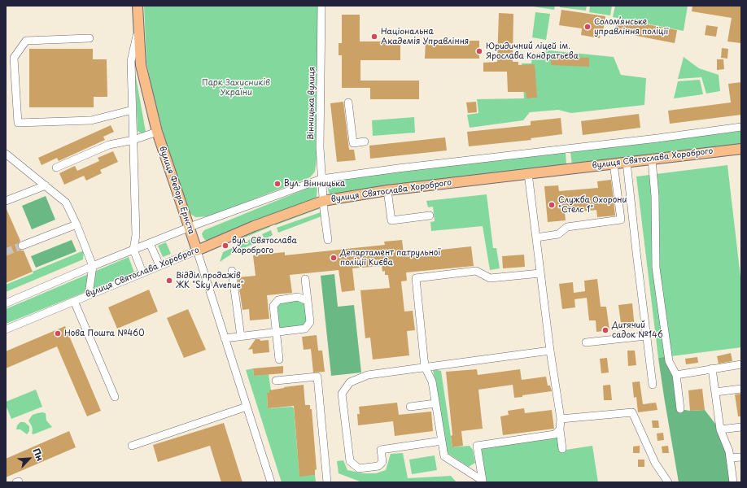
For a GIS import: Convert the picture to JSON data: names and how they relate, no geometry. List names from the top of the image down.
{
  "streets": {
    "main road": ["вулиця Святослава Хороброго", "вулиця Федора Ернста"],
    "street": ["Вінницька вулиця"]
  },
  "crossings": [
    ["Вінницька вулиця", "вулиця Святослава Хороброго"],
    ["вулиця Святослава Хороброго", "вулиця Федора Ернста"]
  ],
  "parks": ["Парк Захисників України"],
  "places": [
    "Соломʼянське управління поліції",
    "Національна Академія Управління",
    "Юридичний ліцей ім. Ярослава Кондратьєва",
    "Вул. Вінницька",
    "Служба Охорони \"Стелс 1\"",
    "вул. Святослава Хороброго",
    "Департамент патрульної поліції Києва",
    "Відділ продажів ЖК \"Sky Avenue\"",
    "Дитячий садок №146",
    "Нова Пошта №460"
  ],
  "north": "top right"
}
